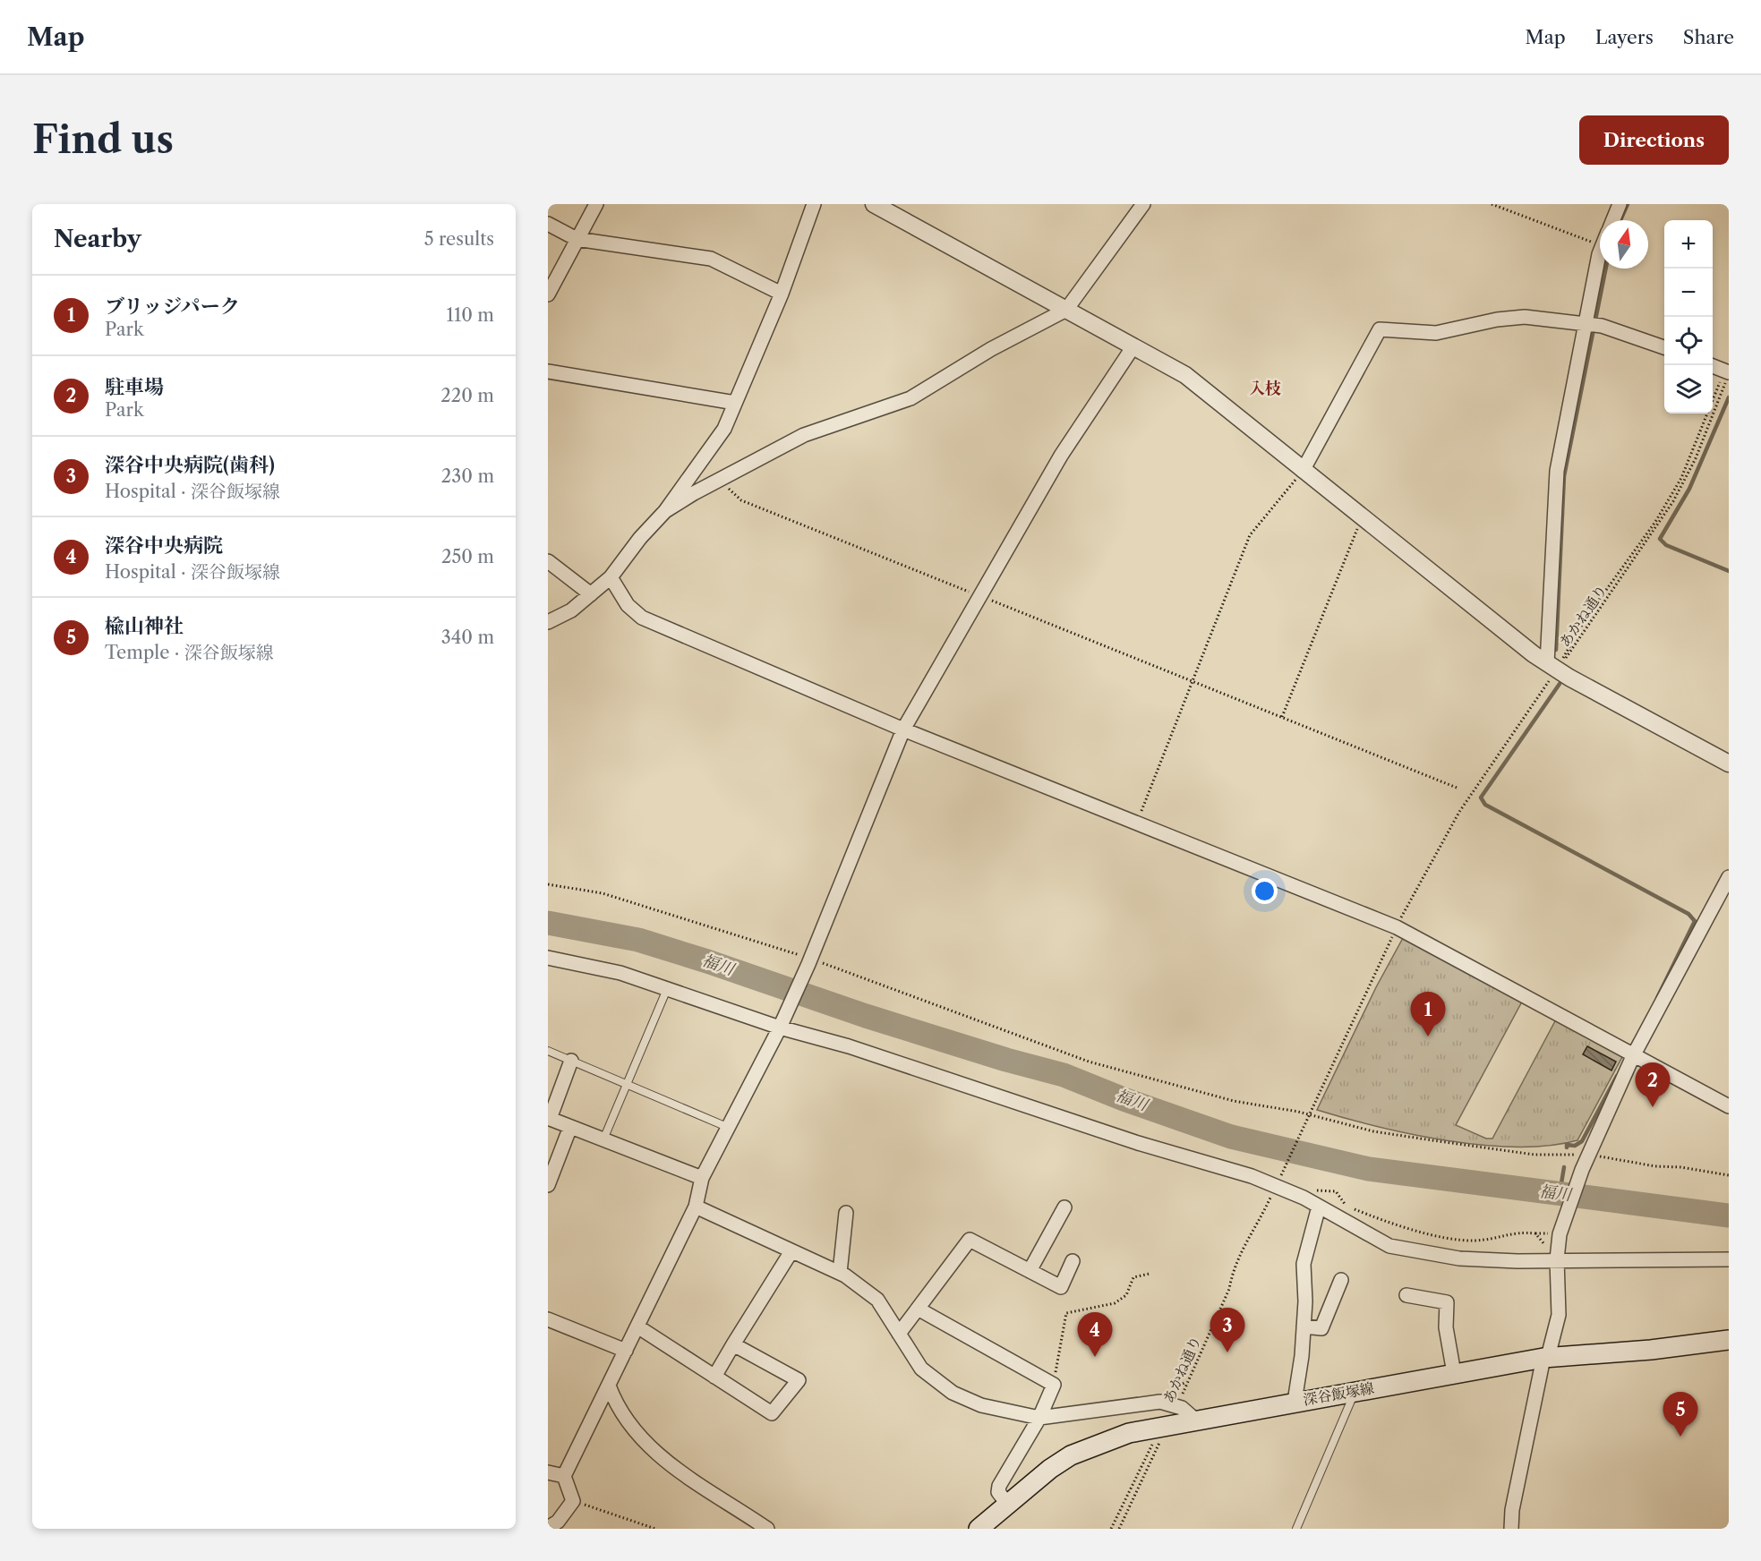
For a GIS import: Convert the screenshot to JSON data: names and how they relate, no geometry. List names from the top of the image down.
{
  "streets": {
    "main road": ["深谷飯塚線"],
    "path": ["あかね通り"]
  },
  "crossings": [
    ["あかね通り", "深谷飯塚線"]
  ],
  "districts": ["入枝"],
  "water": ["福川"],
  "north": "top",
  "page": {
    "header": "Map",
    "nav": ["Map", "Layers", "Share"],
    "buttons": "Directions",
    "title": "Find us",
    "heading": ["Nearby", "5 results"],
    "map_buttons": ["+", "−"],
    "list": [
      {
        "mark": "1",
        "name": "ブリッジパーク",
        "note": "Park",
        "value": "110 m"
      },
      {
        "mark": "2",
        "name": "駐車場",
        "note": "Park",
        "value": "220 m"
      },
      {
        "mark": "3",
        "name": "深谷中央病院(歯科)",
        "note": "Hospital · 深谷飯塚線",
        "value": "230 m"
      },
      {
        "mark": "4",
        "name": "深谷中央病院",
        "note": "Hospital · 深谷飯塚線",
        "value": "250 m"
      },
      {
        "mark": "5",
        "name": "楡山神社",
        "note": "Temple · 深谷飯塚線",
        "value": "340 m"
      }
    ],
    "pins": [
      "1",
      "2",
      "3",
      "4",
      "5"
    ]
  }
}
